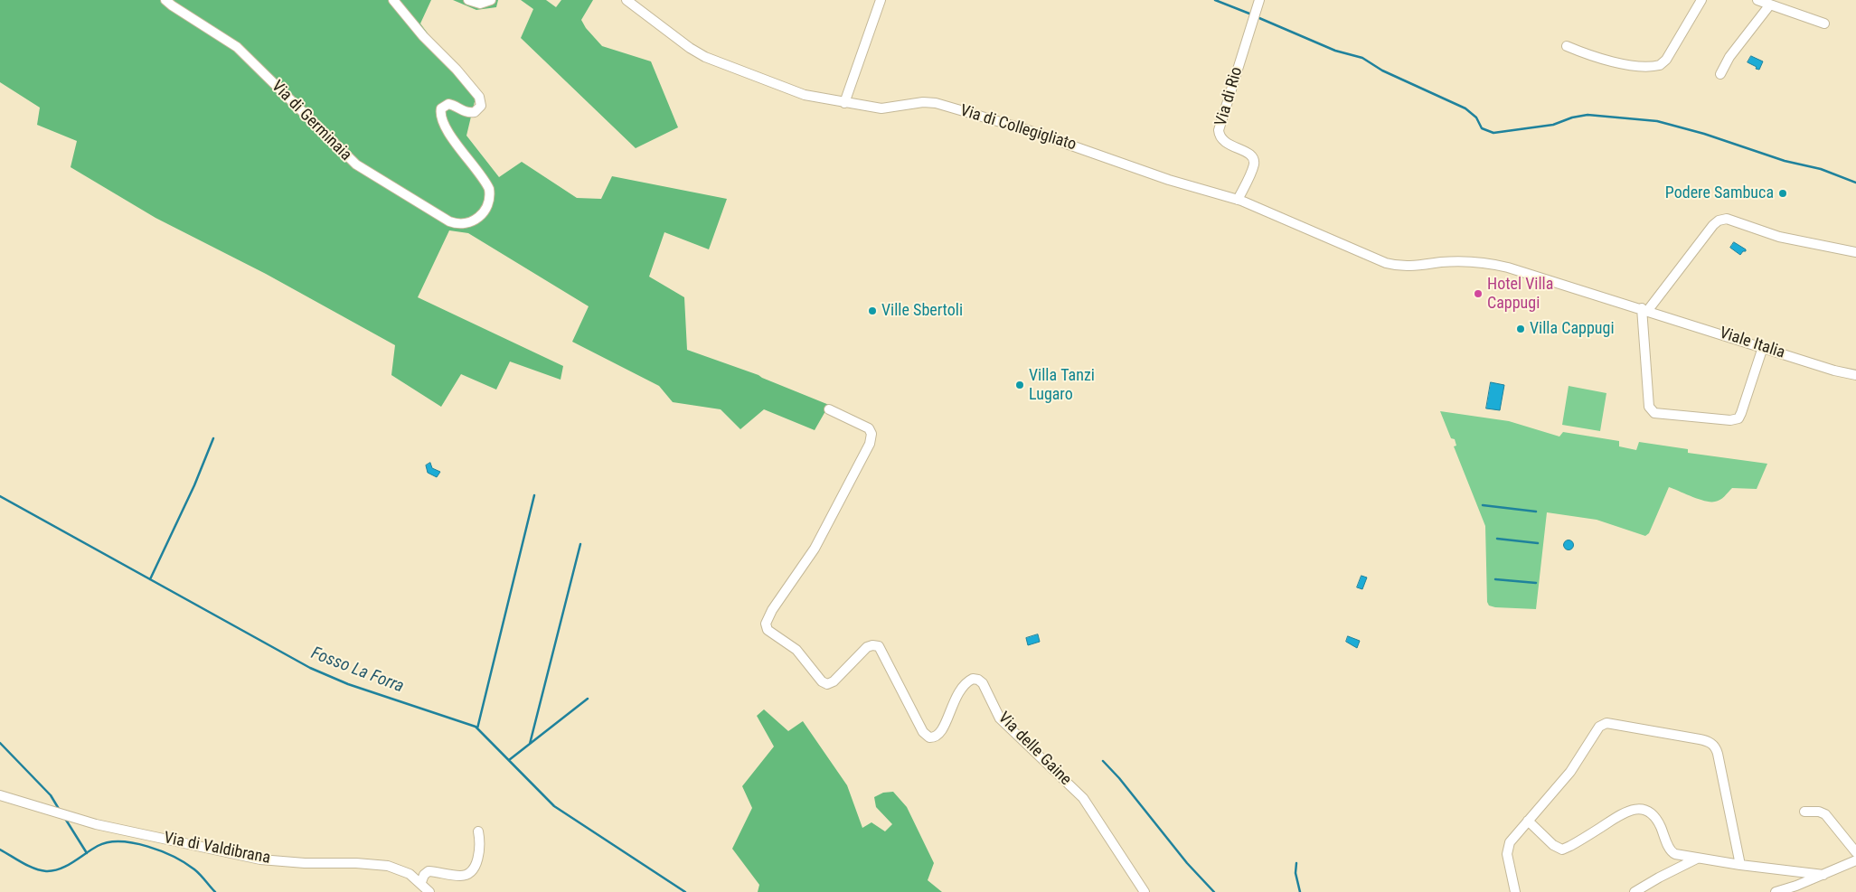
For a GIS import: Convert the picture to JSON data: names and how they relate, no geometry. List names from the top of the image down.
{
  "streets": {
    "street": [
      "Via di Rio",
      "Via di Germinaia",
      "Via di Collegigliato",
      "Viale Italia",
      "Via delle Gaine",
      "Via di Valdibrana"
    ]
  },
  "crossings": [
    ["Via di Rio", "Via di Collegigliato"],
    ["Via di Collegigliato", "Viale Italia"]
  ],
  "water": ["Fosso La Forra"],
  "places": [
    "Podere Sambuca",
    "Hotel Villa Cappugi",
    "Ville Sbertoli",
    "Villa Cappugi",
    "Villa Tanzi Lugaro"
  ]
}
